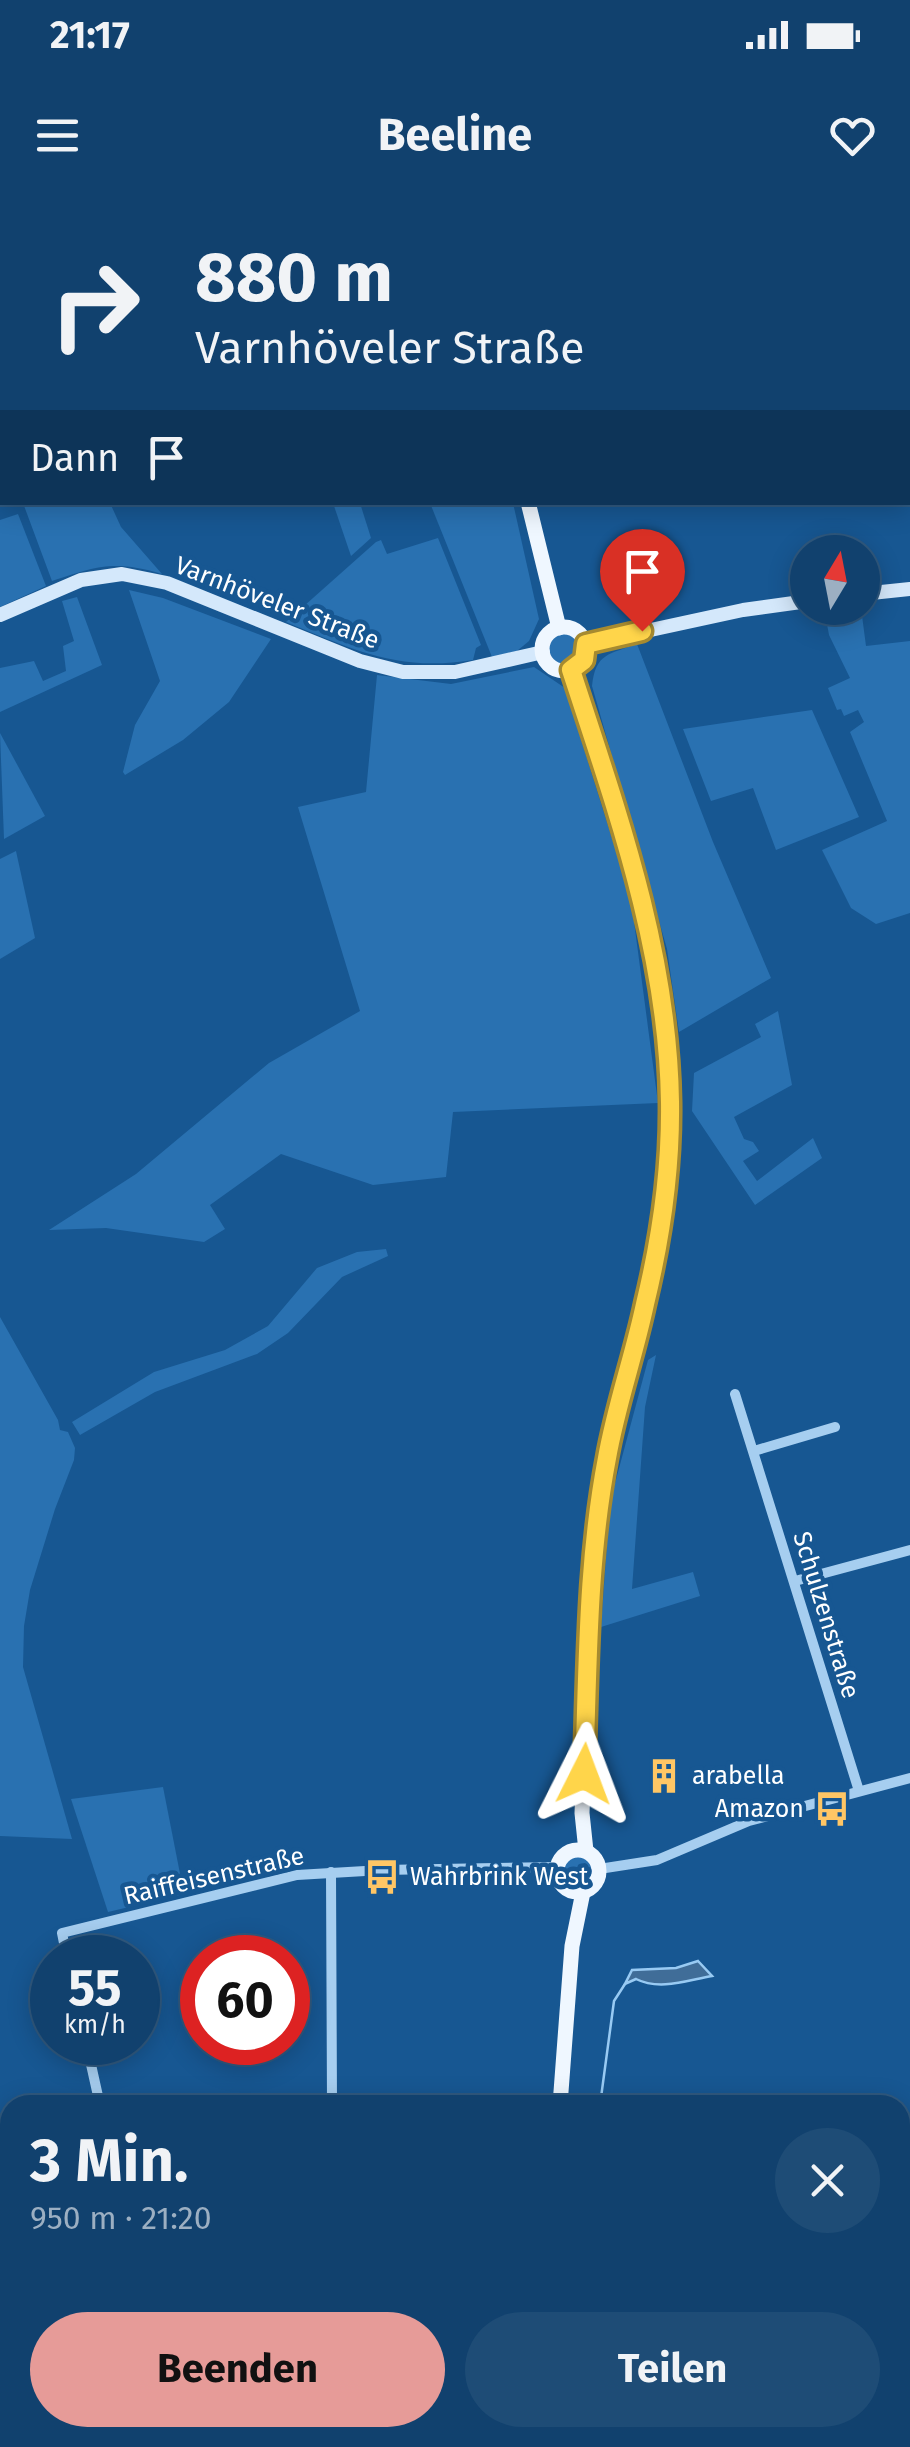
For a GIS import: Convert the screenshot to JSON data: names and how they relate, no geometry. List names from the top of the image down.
{
  "streets": {
    "street": ["Varnhöveler Straße", "Schulzenstraße", "Raiffeisenstraße"]
  },
  "places": {
    "building": ["arabella"],
    "bus stop": ["Amazon", "Wahrbrink West"]
  },
  "north": "top",
  "page": {
    "status": "21:17",
    "header": "Beeline",
    "turn": ["880 m", "Varnhöveler Straße"],
    "then": "Dann",
    "speed": "55 km/h",
    "limit": "60",
    "heading": ["3 Min.", "950 m · 21:20"],
    "buttons": ["Beenden", "Teilen"]
  }
}
